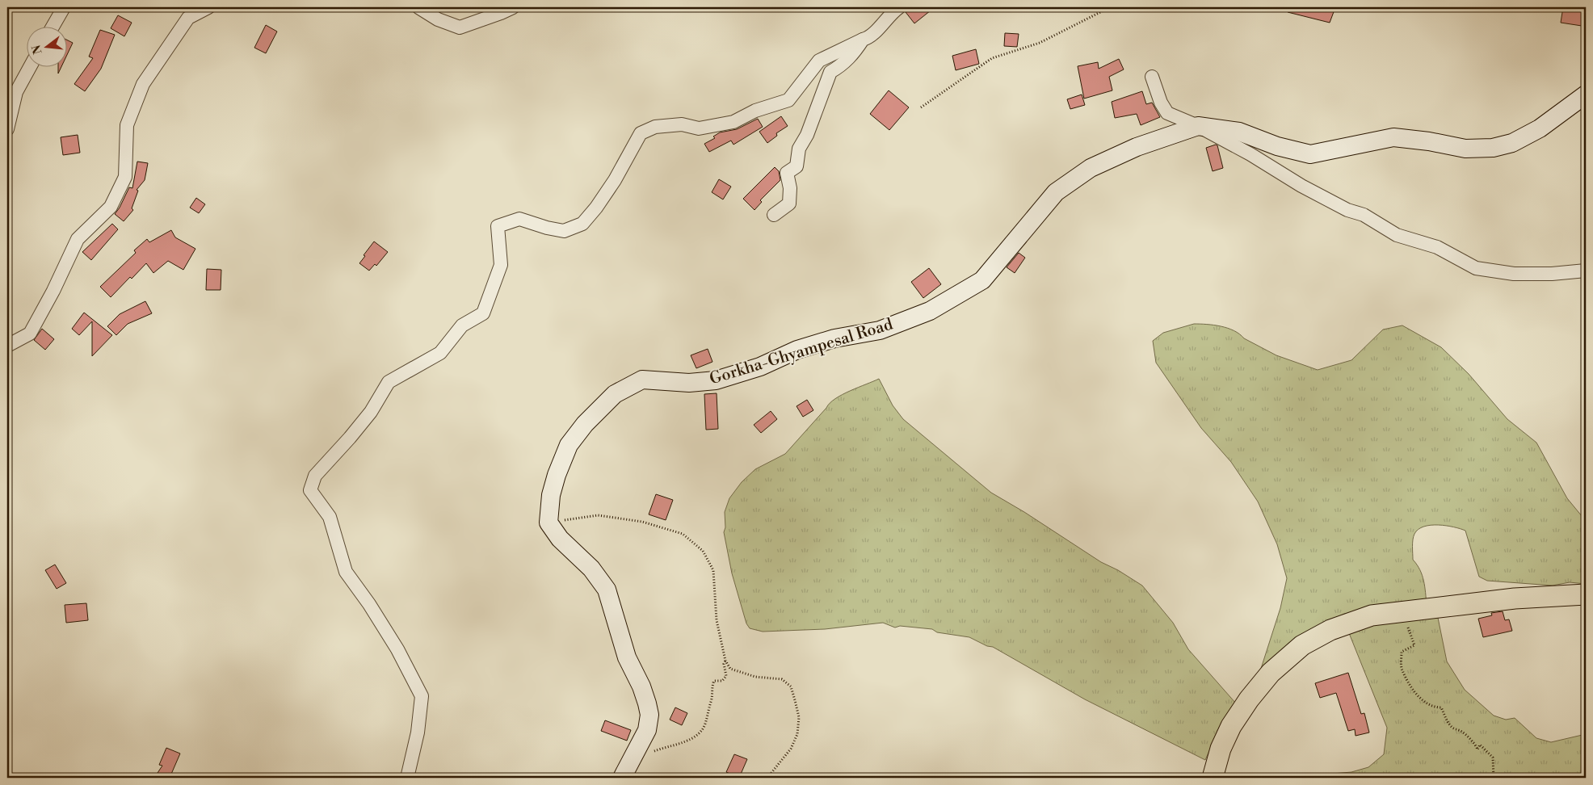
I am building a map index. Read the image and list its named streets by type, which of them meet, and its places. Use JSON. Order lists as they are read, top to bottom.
{
  "streets": {
    "main road": ["Gorkha-Ghyampesal Road"]
  },
  "north": "left"
}
